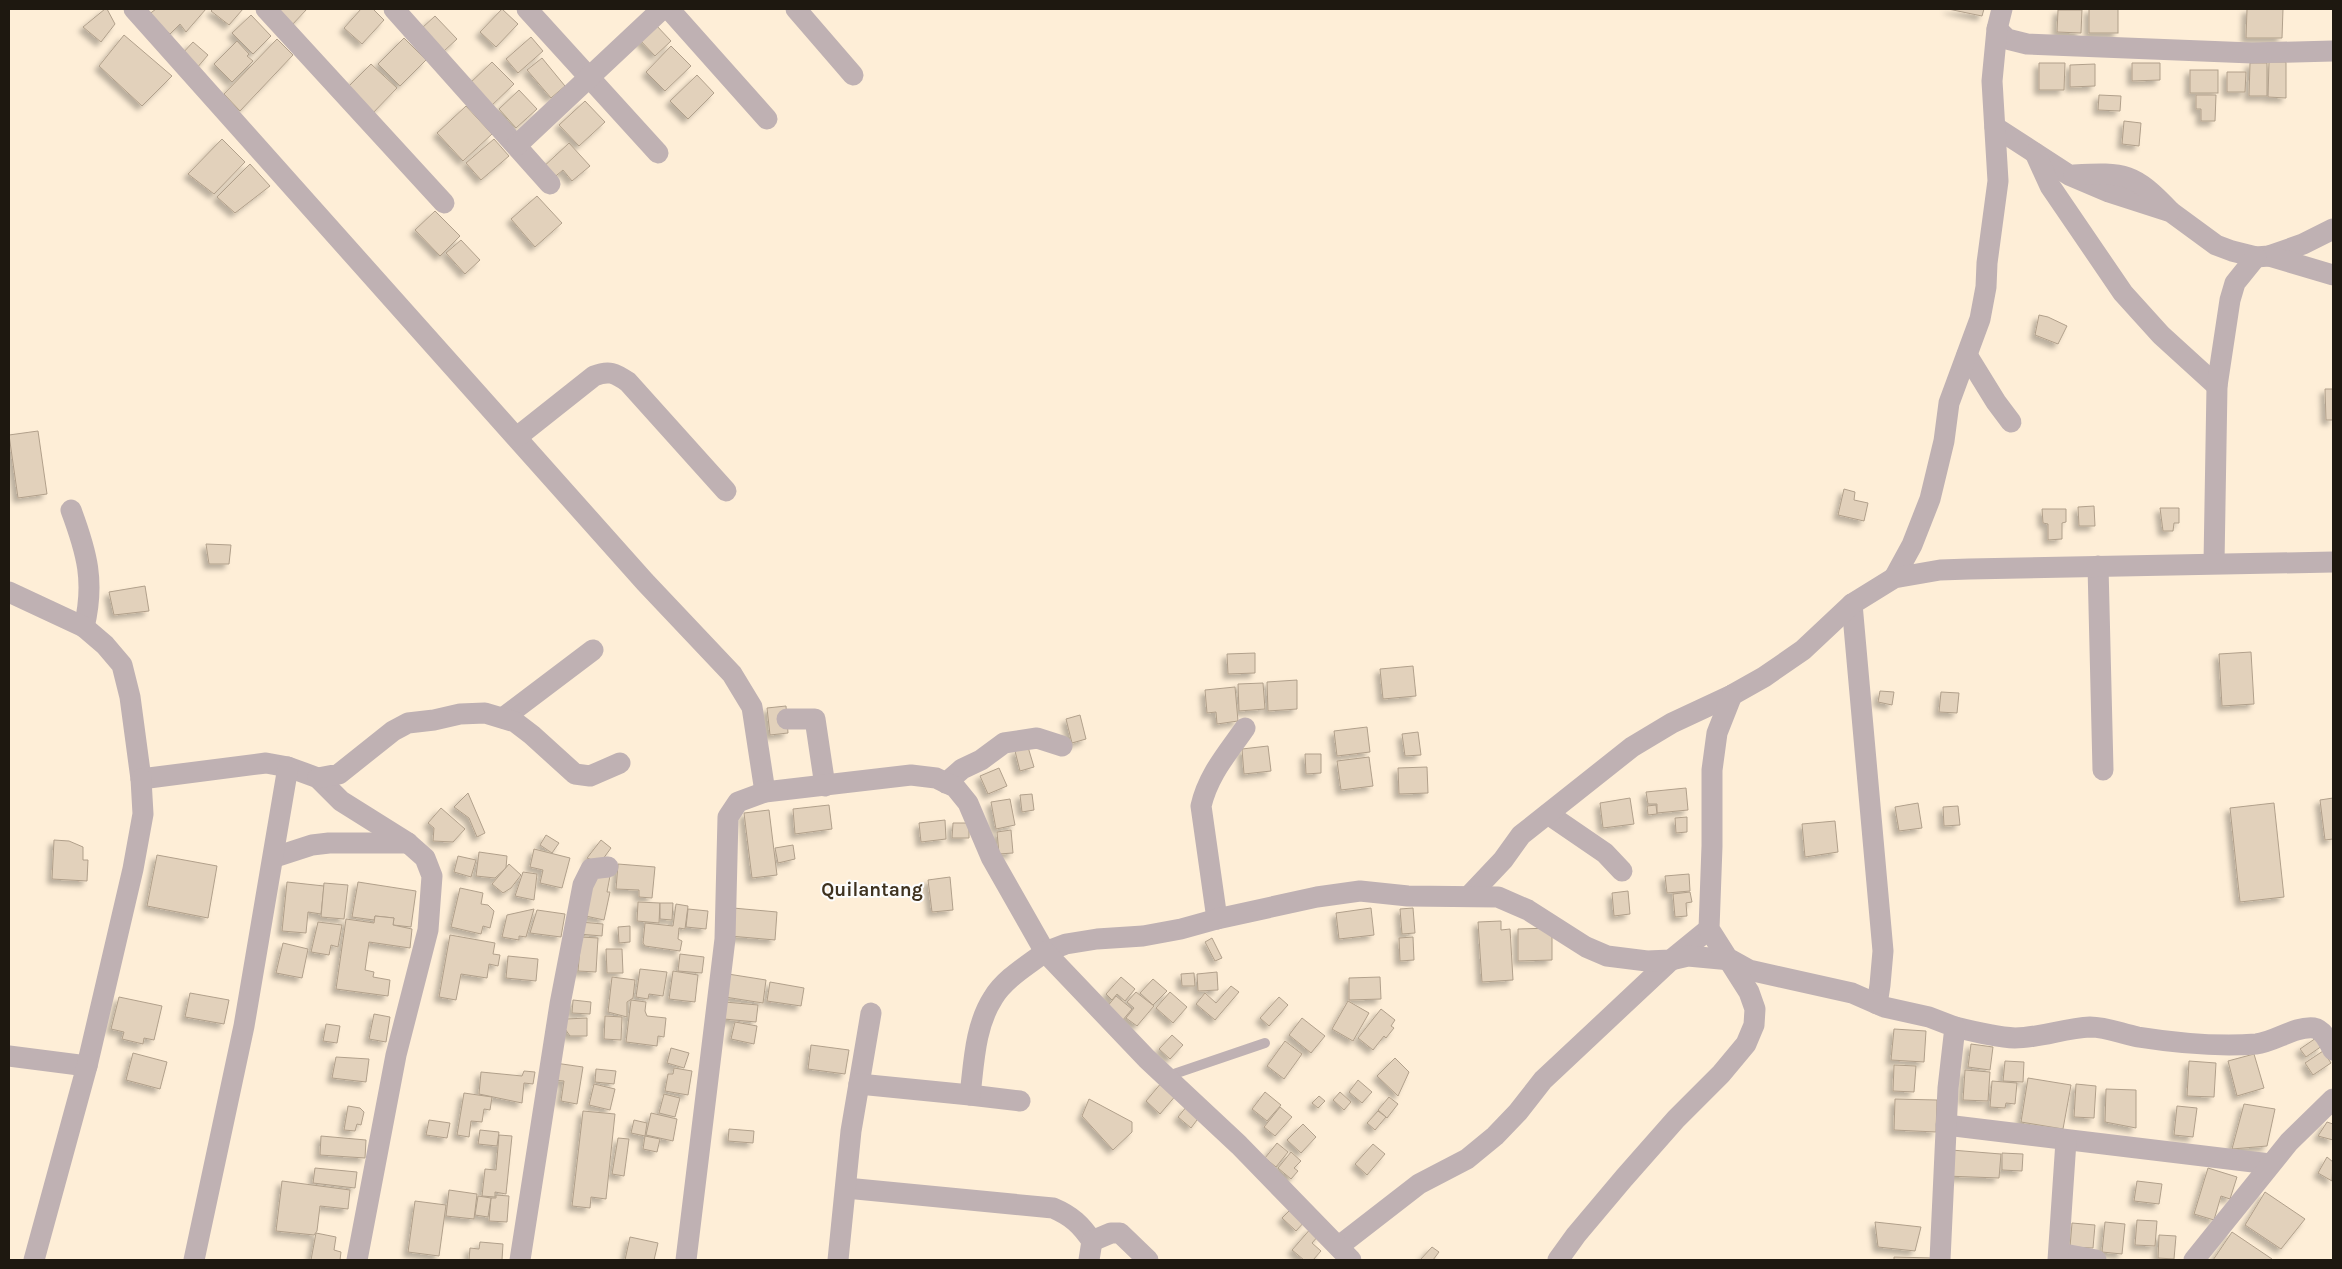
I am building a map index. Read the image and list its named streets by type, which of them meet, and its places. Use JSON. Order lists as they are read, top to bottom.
{
  "districts": ["Quilantang"]
}
